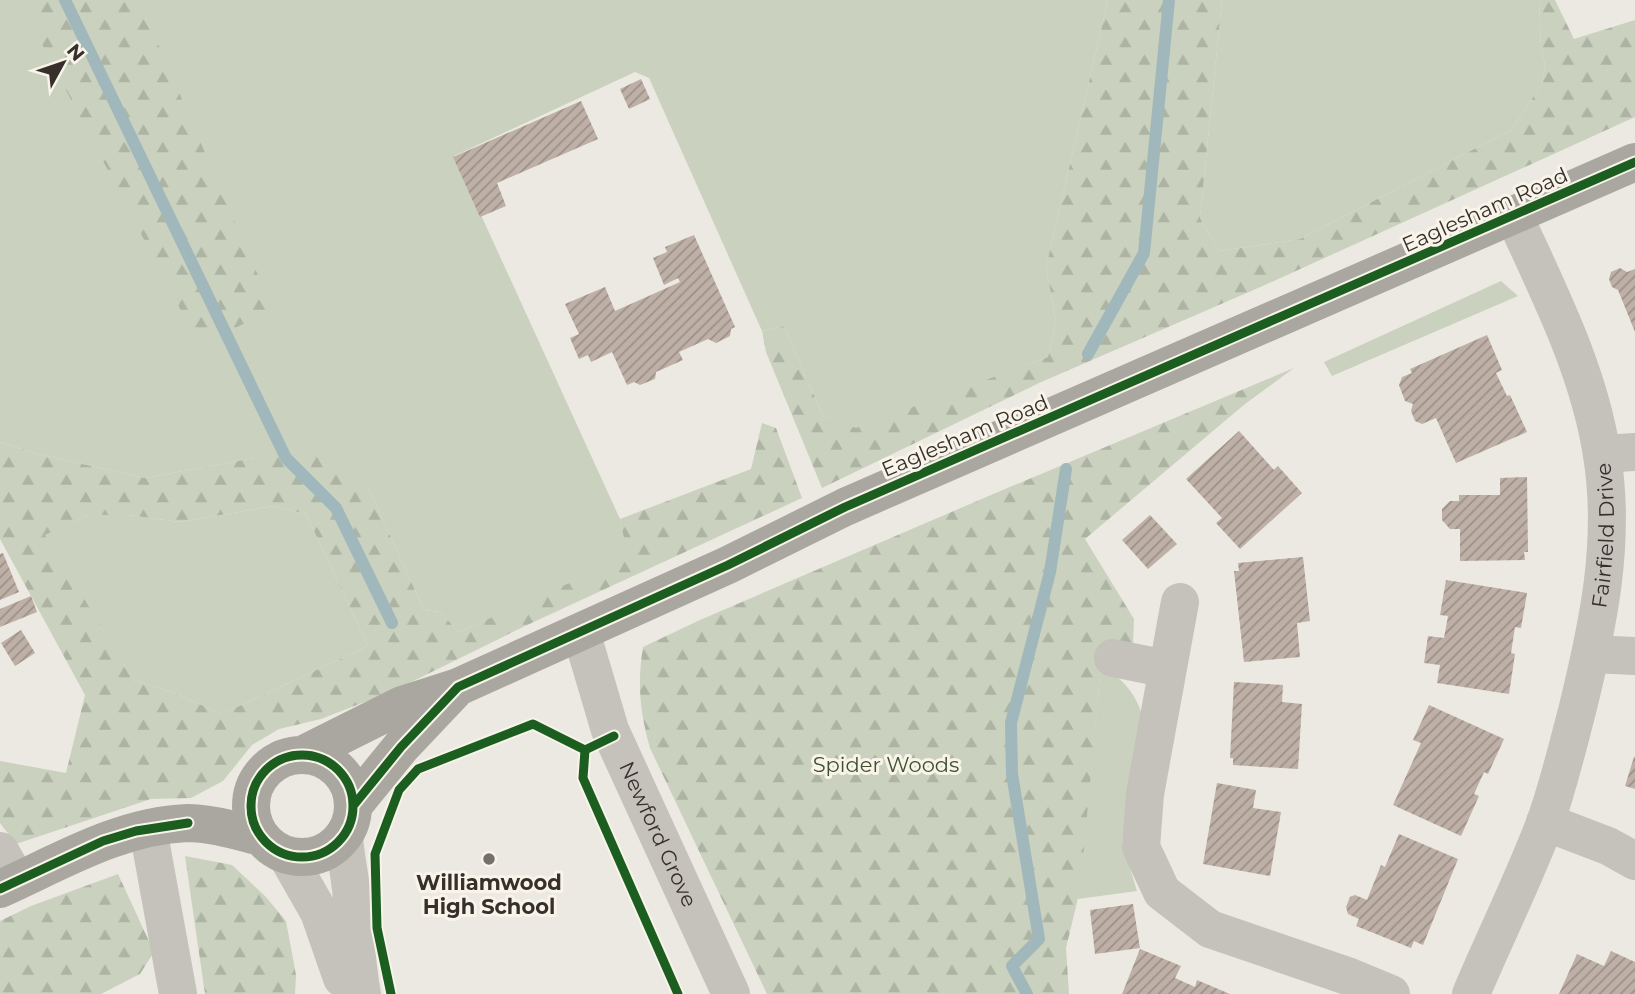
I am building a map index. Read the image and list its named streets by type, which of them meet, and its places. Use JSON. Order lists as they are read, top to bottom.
{
  "streets": {
    "main road": ["Eaglesham Road"],
    "street": ["Fairfield Drive", "Newford Grove"]
  },
  "crossings": [
    ["Eaglesham Road", "Fairfield Drive"],
    ["Eaglesham Road", "Newford Grove"]
  ],
  "parks": ["Spider Woods"],
  "places": ["Williamwood High School"],
  "north": "top right"
}
